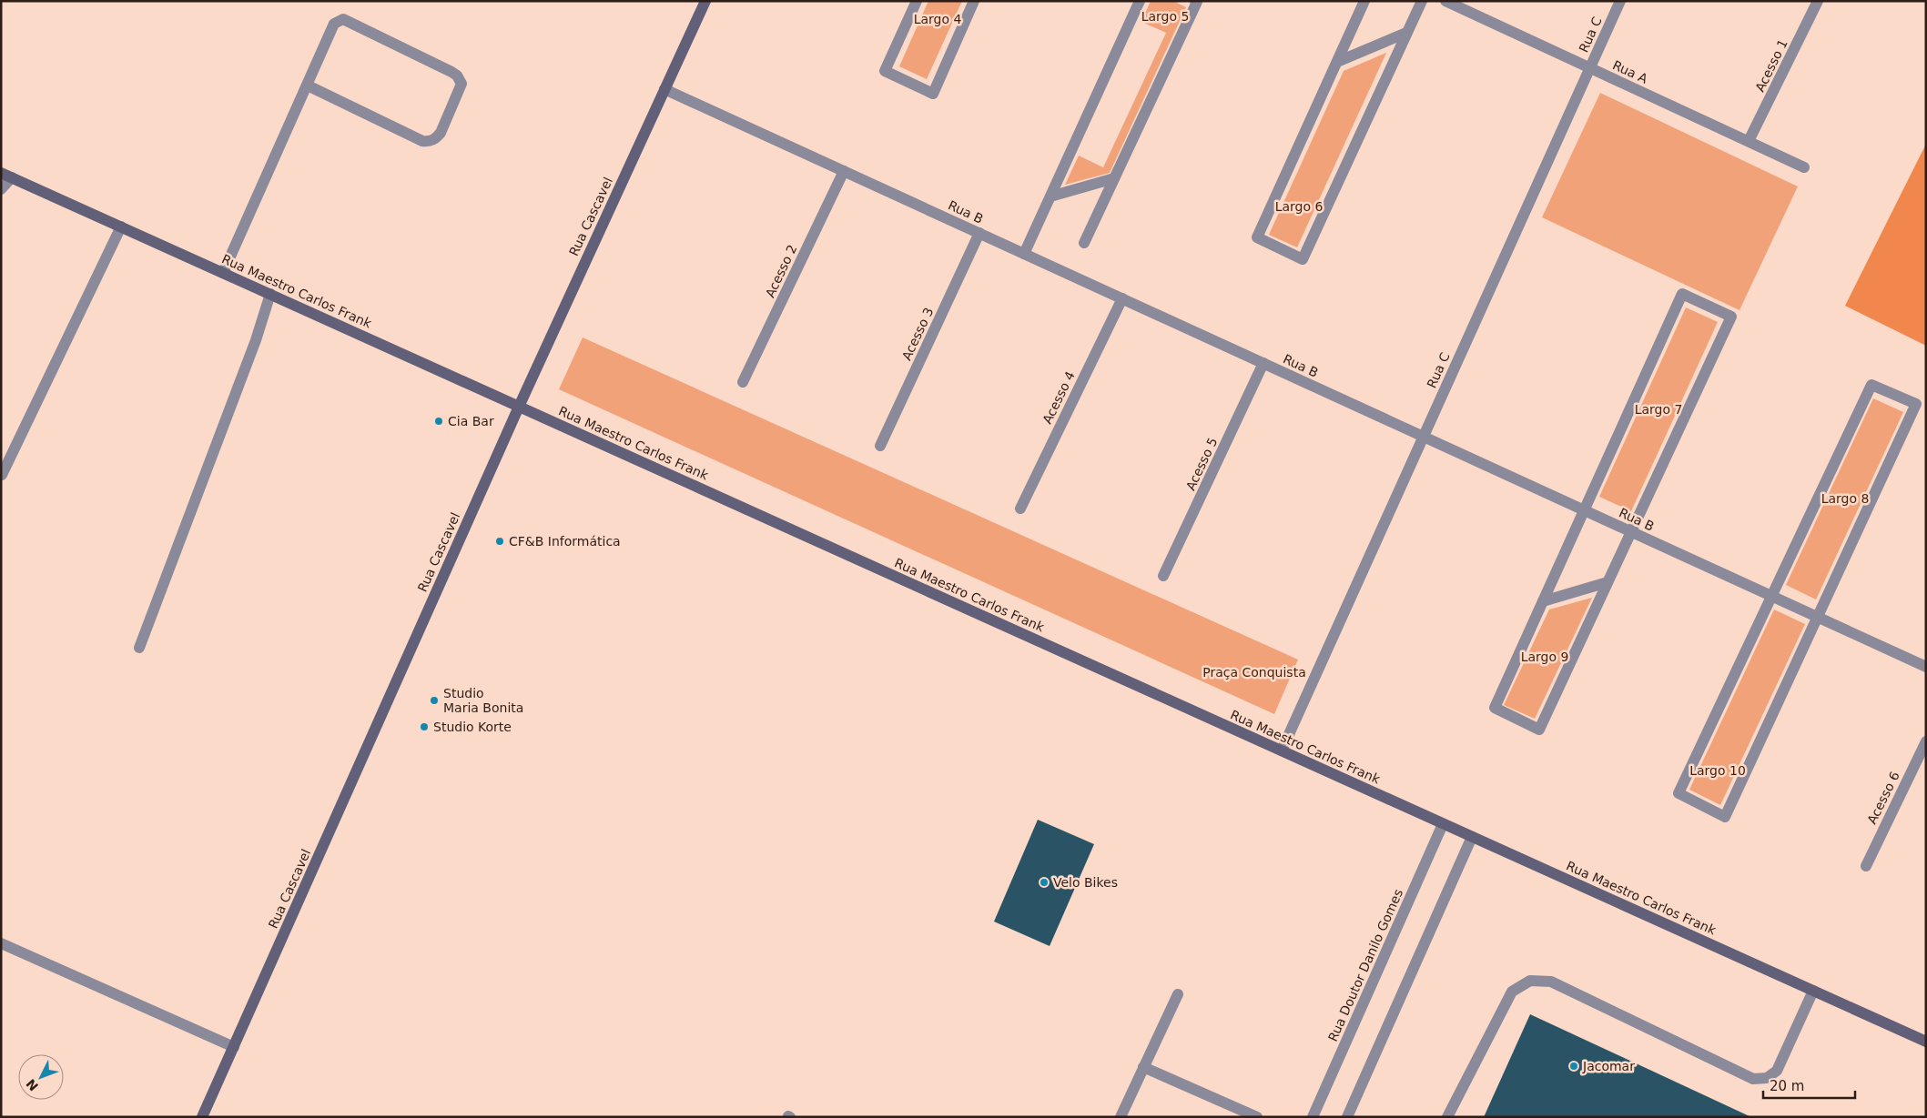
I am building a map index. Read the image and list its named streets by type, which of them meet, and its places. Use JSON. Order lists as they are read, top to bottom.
{
  "streets": {
    "main road": ["Rua Cascavel", "Rua Maestro Carlos Frank"],
    "street": [
      "Rua C",
      "Acesso 1",
      "Rua A",
      "Rua B",
      "Acesso 2",
      "Acesso 3",
      "Acesso 4",
      "Acesso 5",
      "Acesso 6",
      "Rua Doutor Danilo Gomes"
    ]
  },
  "crossings": [
    ["Rua C", "Rua A"],
    ["Rua C", "Rua B"],
    ["Rua C", "Rua Maestro Carlos Frank"],
    ["Acesso 1", "Rua A"],
    ["Rua B", "Rua Cascavel"],
    ["Rua B", "Acesso 2"],
    ["Rua B", "Acesso 3"],
    ["Rua B", "Acesso 4"],
    ["Rua B", "Acesso 5"],
    ["Rua Cascavel", "Rua Maestro Carlos Frank"],
    ["Rua Maestro Carlos Frank", "Rua Doutor Danilo Gomes"]
  ],
  "parks": [
    "Largo 5",
    "Largo 4",
    "Largo 6",
    "Largo 7",
    "Largo 8",
    "Largo 9",
    "Praça Conquista",
    "Largo 10"
  ],
  "places": [
    "Cia Bar",
    "CF&B Informática",
    "Studio Maria Bonita",
    "Studio Korte",
    "Velo Bikes",
    "Jacomar"
  ],
  "scale_bar": "20 m",
  "north": "bottom left"
}
